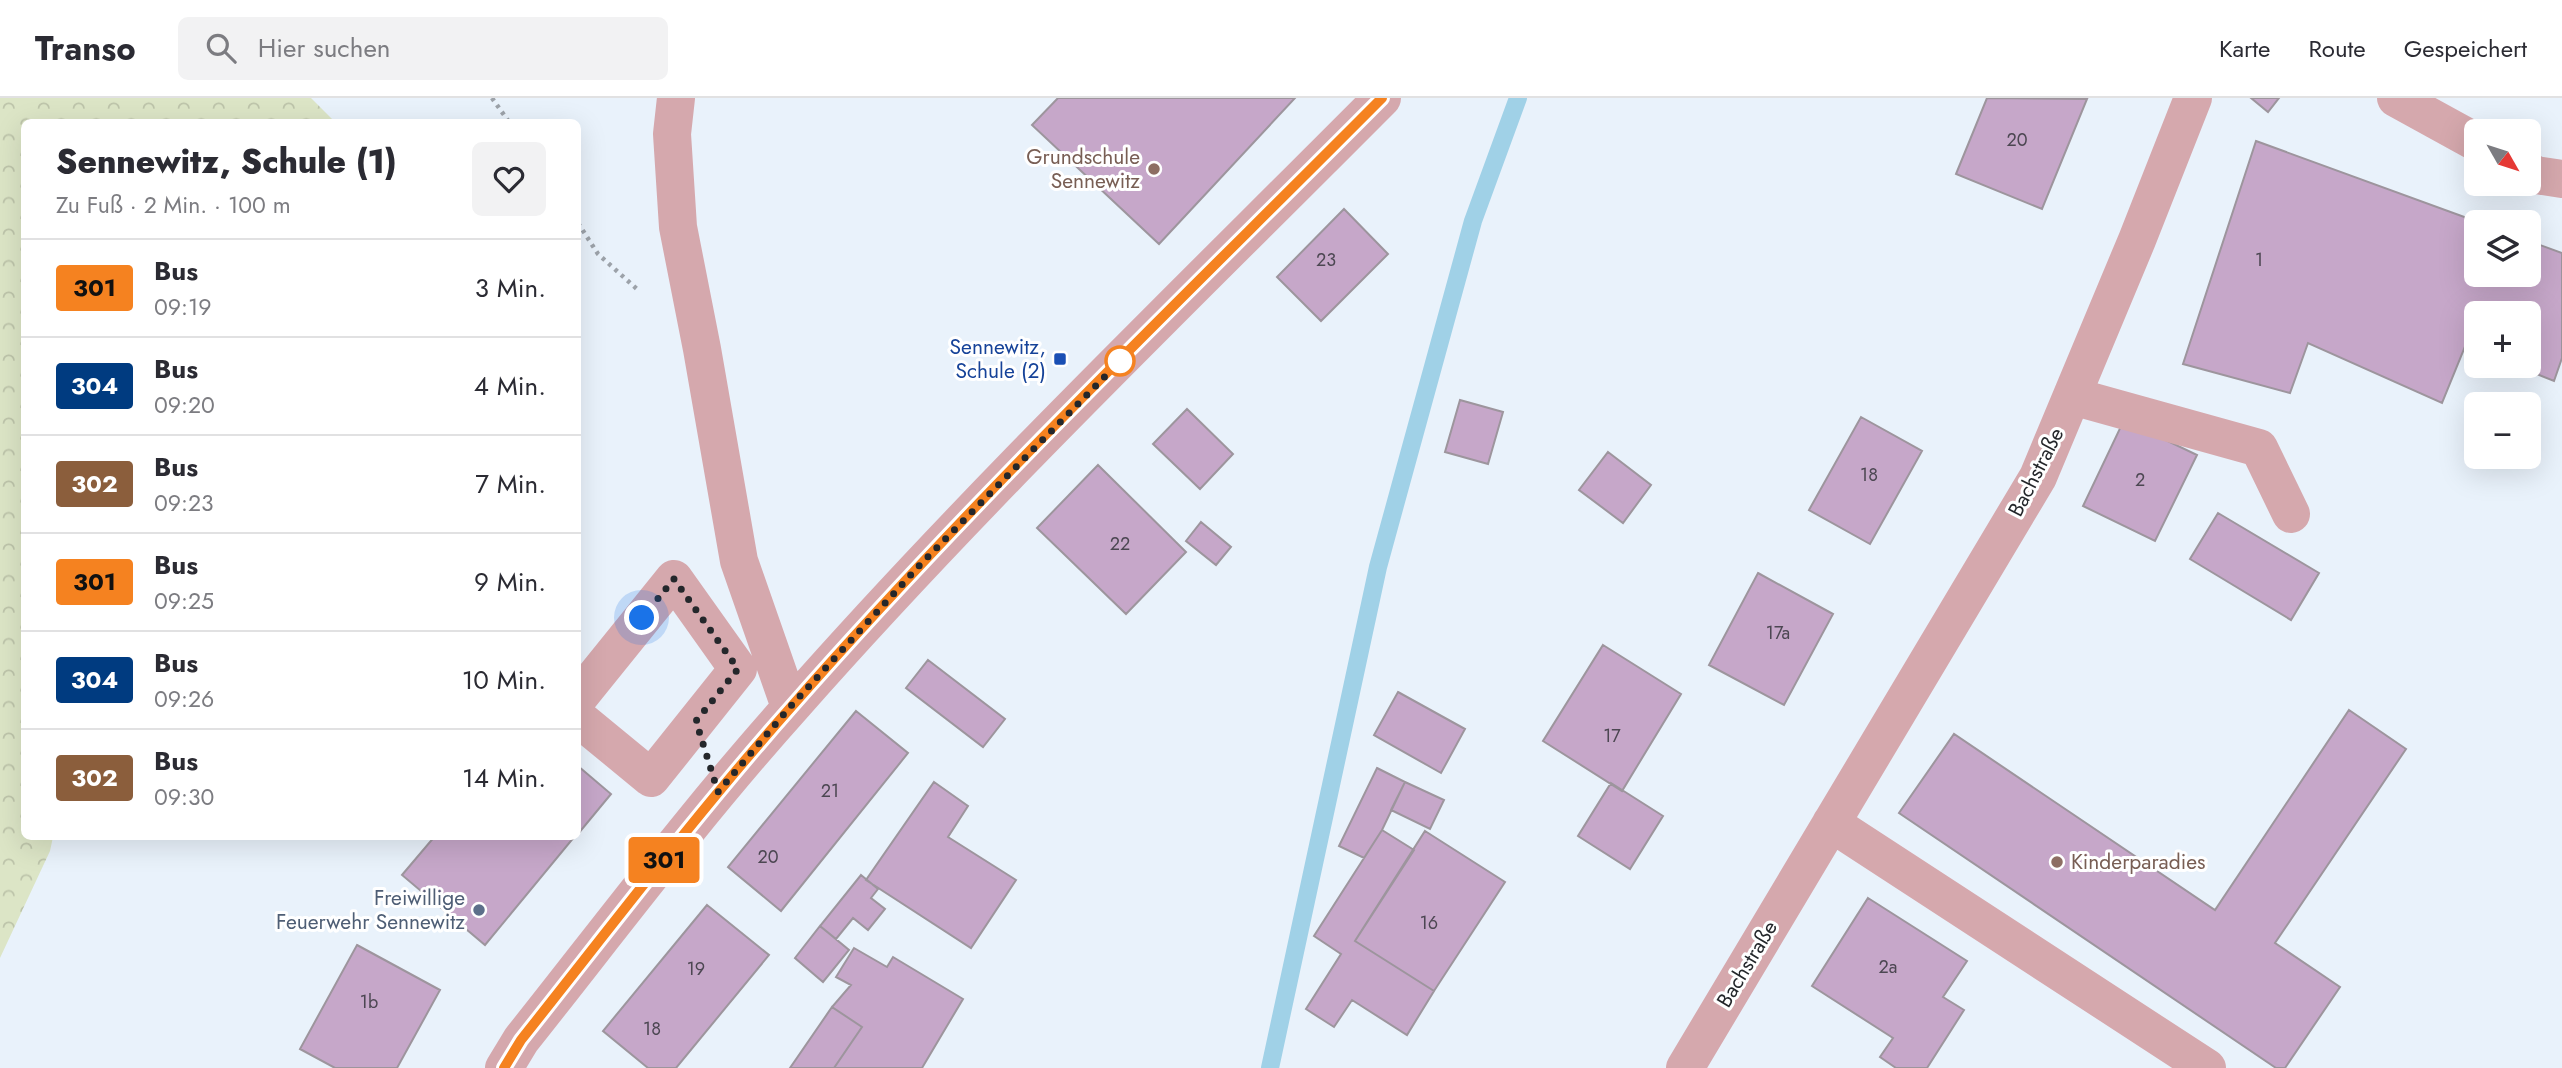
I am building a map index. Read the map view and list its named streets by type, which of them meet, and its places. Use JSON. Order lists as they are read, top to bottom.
{
  "streets": {
    "street": ["Bachstraße"]
  },
  "places": {
    "other": ["Grundschule Sennewitz", "Kinderparadies", "Freiwillige Feuerwehr Sennewitz"],
    "transit": ["Sennewitz, Schule (2)"]
  },
  "lines": ["bus line 301"],
  "house_numbers": [
    "20",
    "23",
    "1",
    "18",
    "2",
    "22",
    "17a",
    "17",
    "21",
    "20",
    "16",
    "2a",
    "19",
    "1b",
    "18"
  ],
  "north": "bottom right",
  "page": {
    "header": "Transo",
    "search": "Hier suchen",
    "nav": ["Karte", "Route", "Gespeichert"],
    "on_map": "301",
    "map_buttons": ["+", "−"],
    "heading": ["Sennewitz, Schule (1)", "Zu Fuß · 2 Min. · 100 m"],
    "list": [
      {
        "mark": "301",
        "name": "Bus",
        "note": "09:19",
        "value": "3 Min."
      },
      {
        "mark": "304",
        "name": "Bus",
        "note": "09:20",
        "value": "4 Min."
      },
      {
        "mark": "302",
        "name": "Bus",
        "note": "09:23",
        "value": "7 Min."
      },
      {
        "mark": "301",
        "name": "Bus",
        "note": "09:25",
        "value": "9 Min."
      },
      {
        "mark": "304",
        "name": "Bus",
        "note": "09:26",
        "value": "10 Min."
      },
      {
        "mark": "302",
        "name": "Bus",
        "note": "09:30",
        "value": "14 Min."
      }
    ]
  }
}
